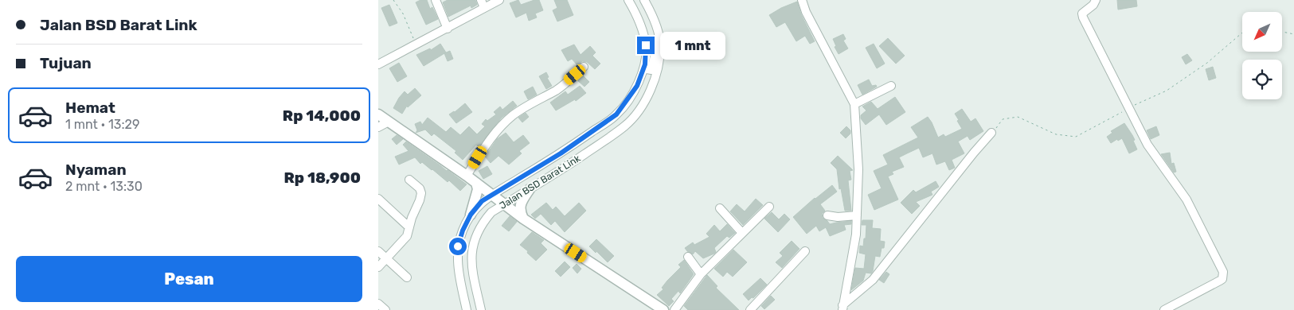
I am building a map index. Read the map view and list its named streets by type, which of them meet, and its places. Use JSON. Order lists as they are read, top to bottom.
{
  "streets": {
    "street": ["Jalan BSD Barat Link"]
  },
  "north": "bottom left",
  "page": {
    "banner": ["Jalan BSD Barat Link", "Tujuan"],
    "bubble": "1 mnt",
    "list": [
      {
        "name": "Hemat",
        "note": "1 mnt · 13:29",
        "value": "Rp 14,000"
      },
      {
        "name": "Nyaman",
        "note": "2 mnt · 13:30",
        "value": "Rp 18,900"
      }
    ],
    "buttons": "Pesan"
  }
}
